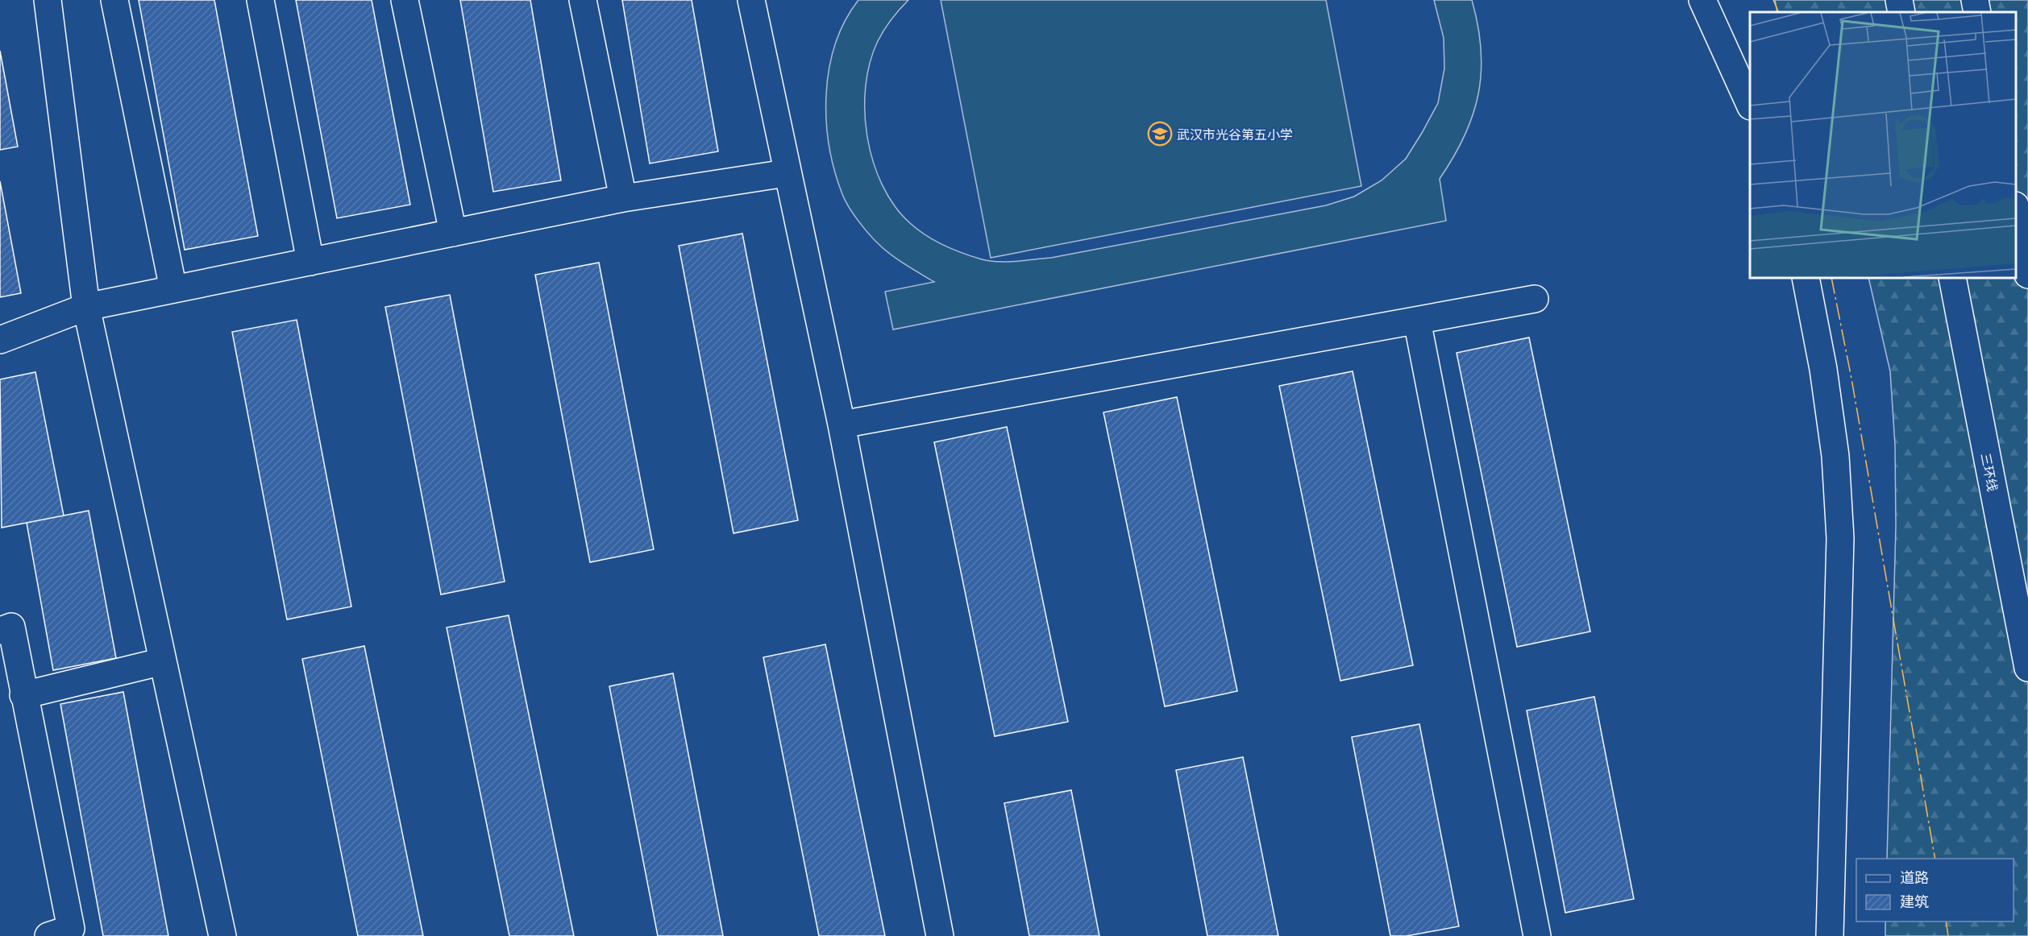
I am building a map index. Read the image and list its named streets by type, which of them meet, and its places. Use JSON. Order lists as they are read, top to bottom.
{
  "streets": {
    "main road": ["三环线"]
  },
  "places": {
    "school or university": ["武汉市光谷第五小学"]
  },
  "legend": ["道路", "建筑"]
}
